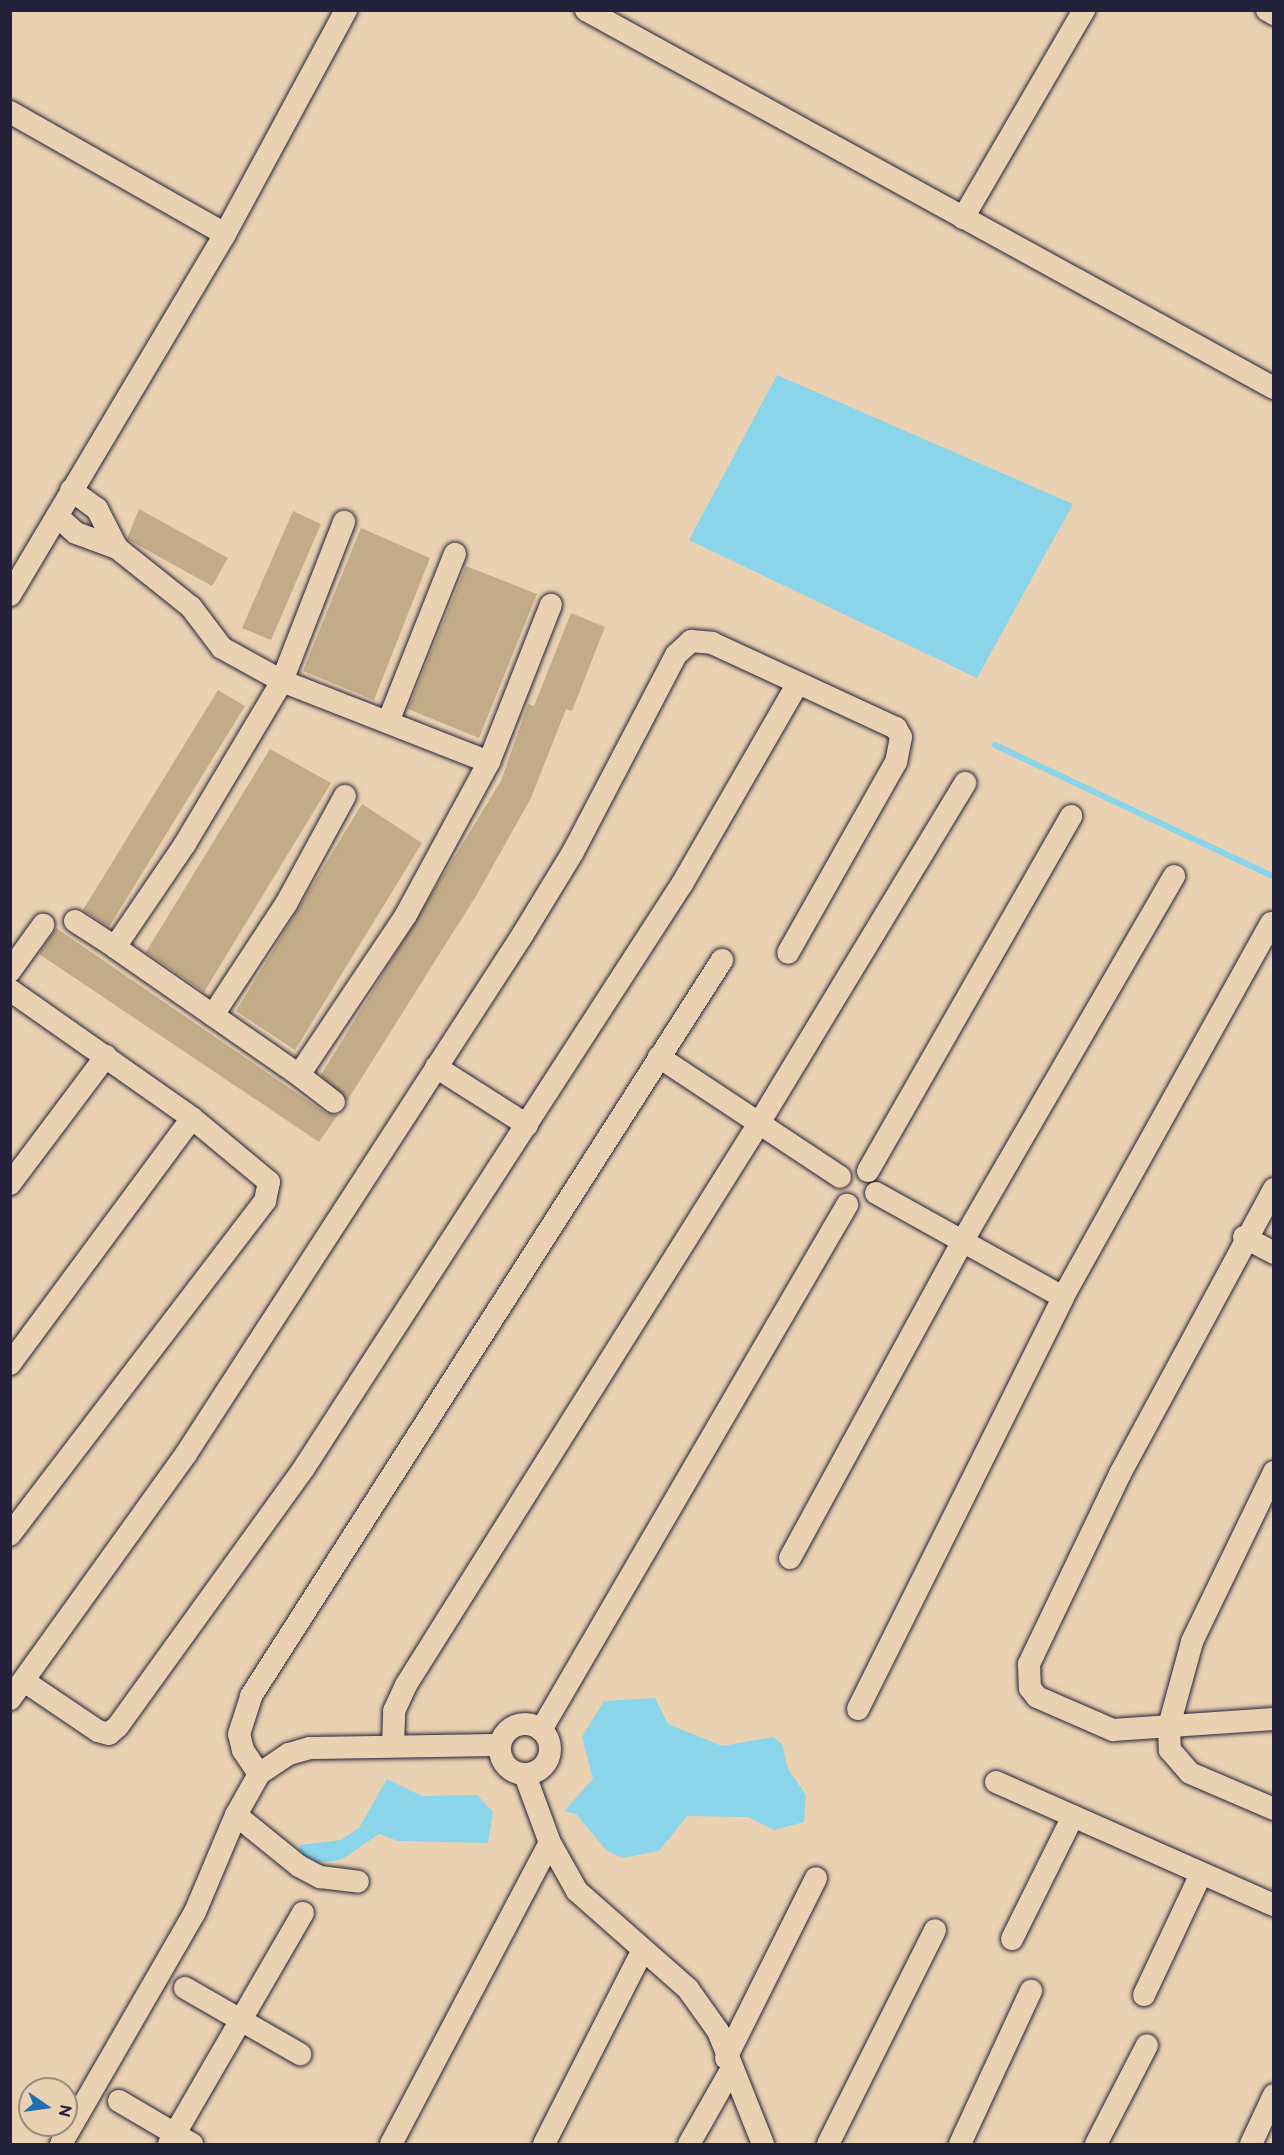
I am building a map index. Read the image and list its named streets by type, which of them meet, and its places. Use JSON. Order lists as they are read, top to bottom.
{
  "north": "right"
}
